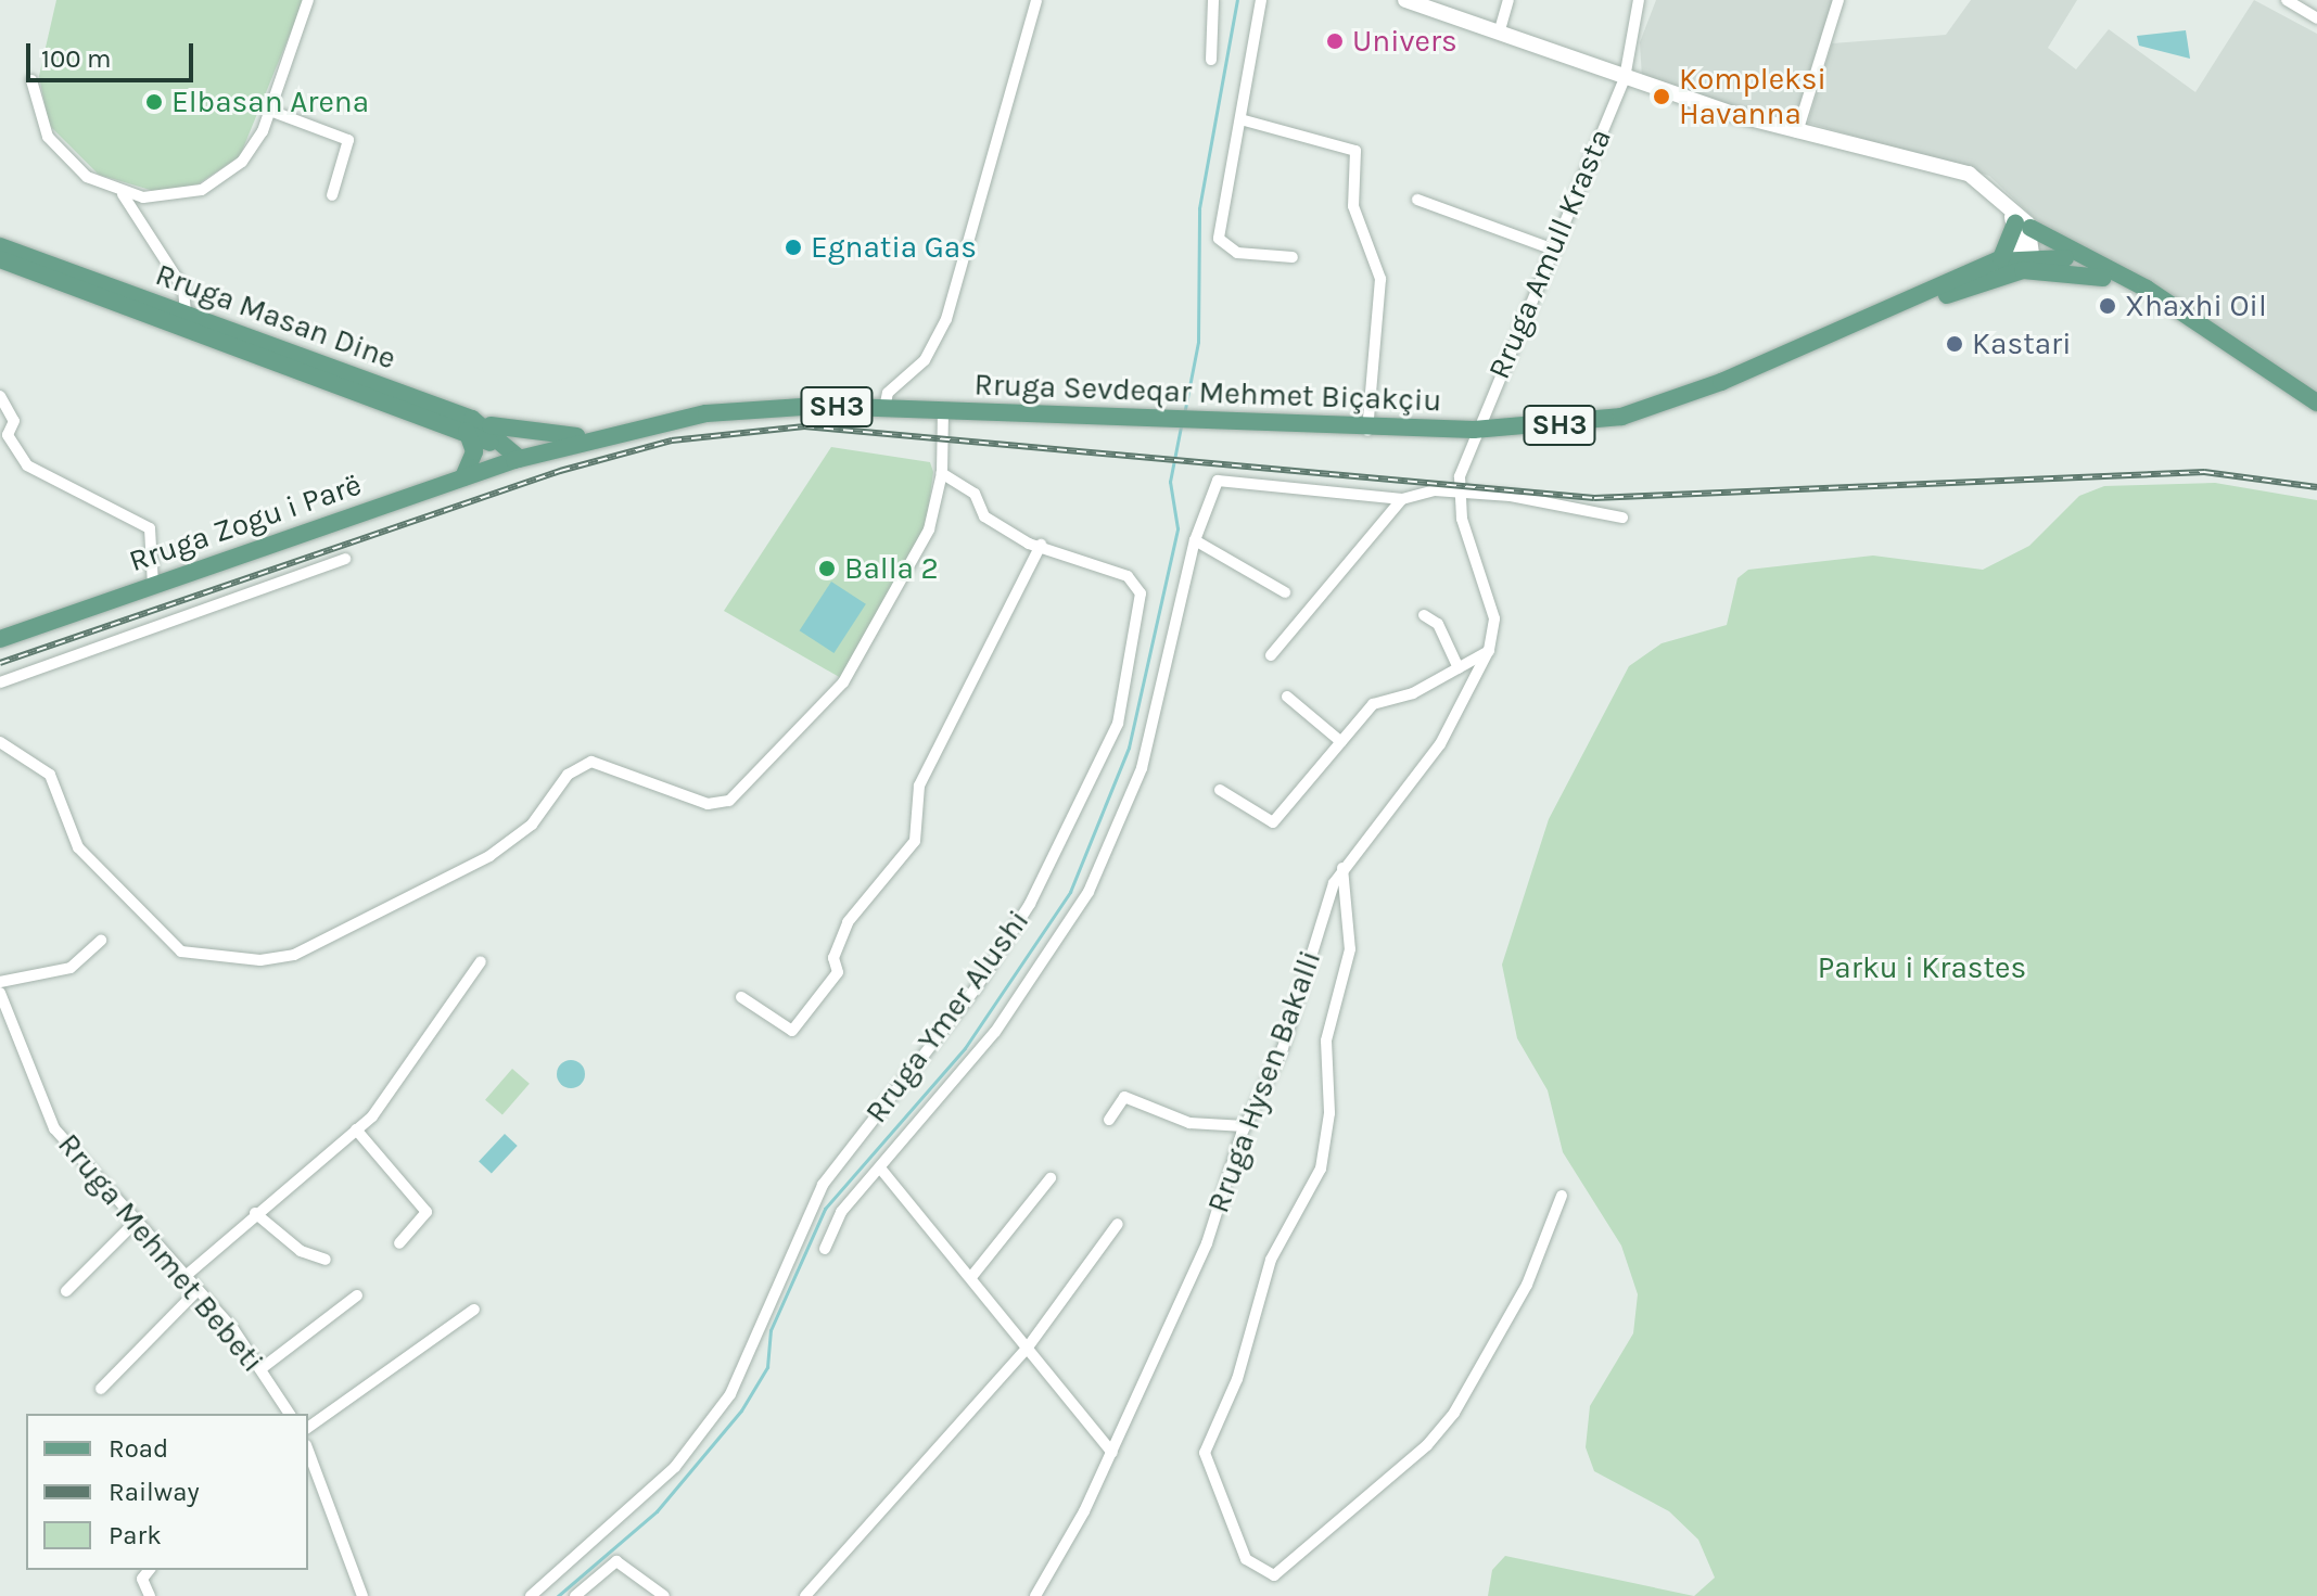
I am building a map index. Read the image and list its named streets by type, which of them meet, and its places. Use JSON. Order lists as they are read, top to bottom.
{
  "streets": {
    "main road": [
      "Rruga Masan Dine",
      "Rruga Sevdeqar Mehmet Biçakçiu",
      "SH3",
      "Rruga Zogu i Parë"
    ],
    "street": [
      "Rruga Amull Krasta",
      "Rruga Ymer Alushi",
      "Rruga Hysen Bakalli",
      "Rruga Mehmet Bebeti"
    ]
  },
  "crossings": [
    ["Rruga Amull Krasta", "Rruga Sevdeqar Mehmet Biçakçiu"],
    ["Rruga Amull Krasta", "Rruga Hysen Bakalli"],
    ["Rruga Masan Dine", "Rruga Sevdeqar Mehmet Biçakçiu"],
    ["Rruga Masan Dine", "Rruga Zogu i Parë"],
    ["Rruga Sevdeqar Mehmet Biçakçiu", "SH3"],
    ["Rruga Sevdeqar Mehmet Biçakçiu", "Rruga Zogu i Parë"],
    ["Rruga Sevdeqar Mehmet Biçakçiu", "Rruga Hysen Bakalli"]
  ],
  "parks": ["Parku i Krastes"],
  "places": [
    "Univers",
    "Kompleksi Havanna",
    "Elbasan Arena",
    "Egnatia Gas",
    "Xhaxhi Oil",
    "Kastari",
    "Balla 2"
  ],
  "legend": ["Road", "Railway", "Park"],
  "scale_bar": "100 m"
}
